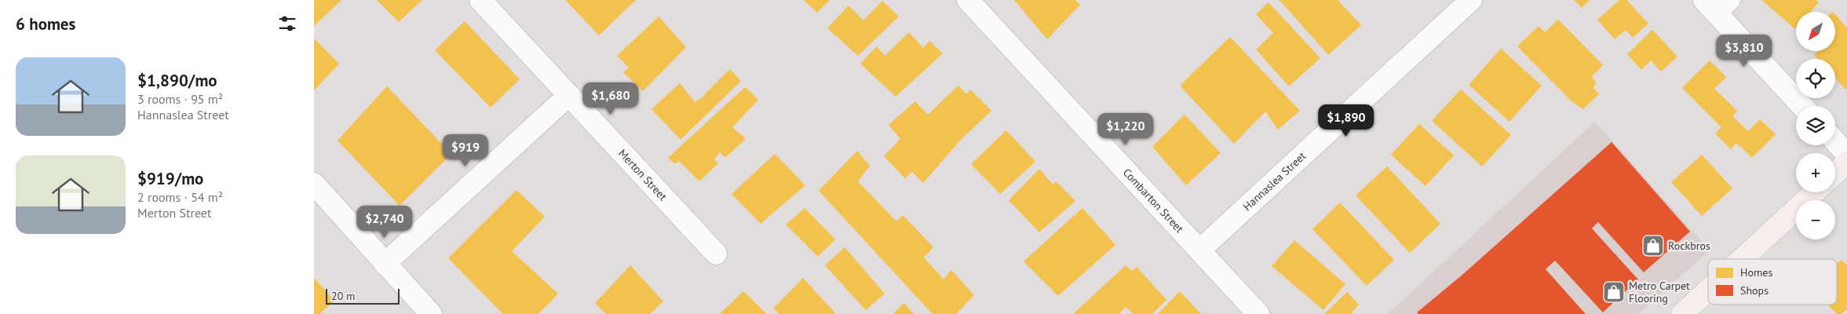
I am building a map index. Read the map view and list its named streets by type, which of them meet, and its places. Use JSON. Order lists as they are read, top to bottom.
{
  "streets": {
    "street": ["Merton Street", "Hannaslea Street", "Combarton Street"]
  },
  "crossings": [
    ["Hannaslea Street", "Combarton Street"]
  ],
  "places": {
    "shop": ["Rockbros", "Metro Carpet Flooring"]
  },
  "legend": ["Homes", "Shops"],
  "scale_bar": "20 m",
  "north": "bottom left",
  "page": {
    "heading": "6 homes",
    "map_buttons": ["+", "−"],
    "price": [
      "$3,810",
      "$1,680",
      "$1,890",
      "$1,220",
      "$919",
      "$2,740"
    ],
    "list": [
      {
        "name": "$1,890/mo",
        "note": "3 rooms · 95 m² · Hannaslea Street"
      },
      {
        "name": "$919/mo",
        "note": "2 rooms · 54 m² · Merton Street"
      }
    ],
    "scale": "20 m"
  }
}
